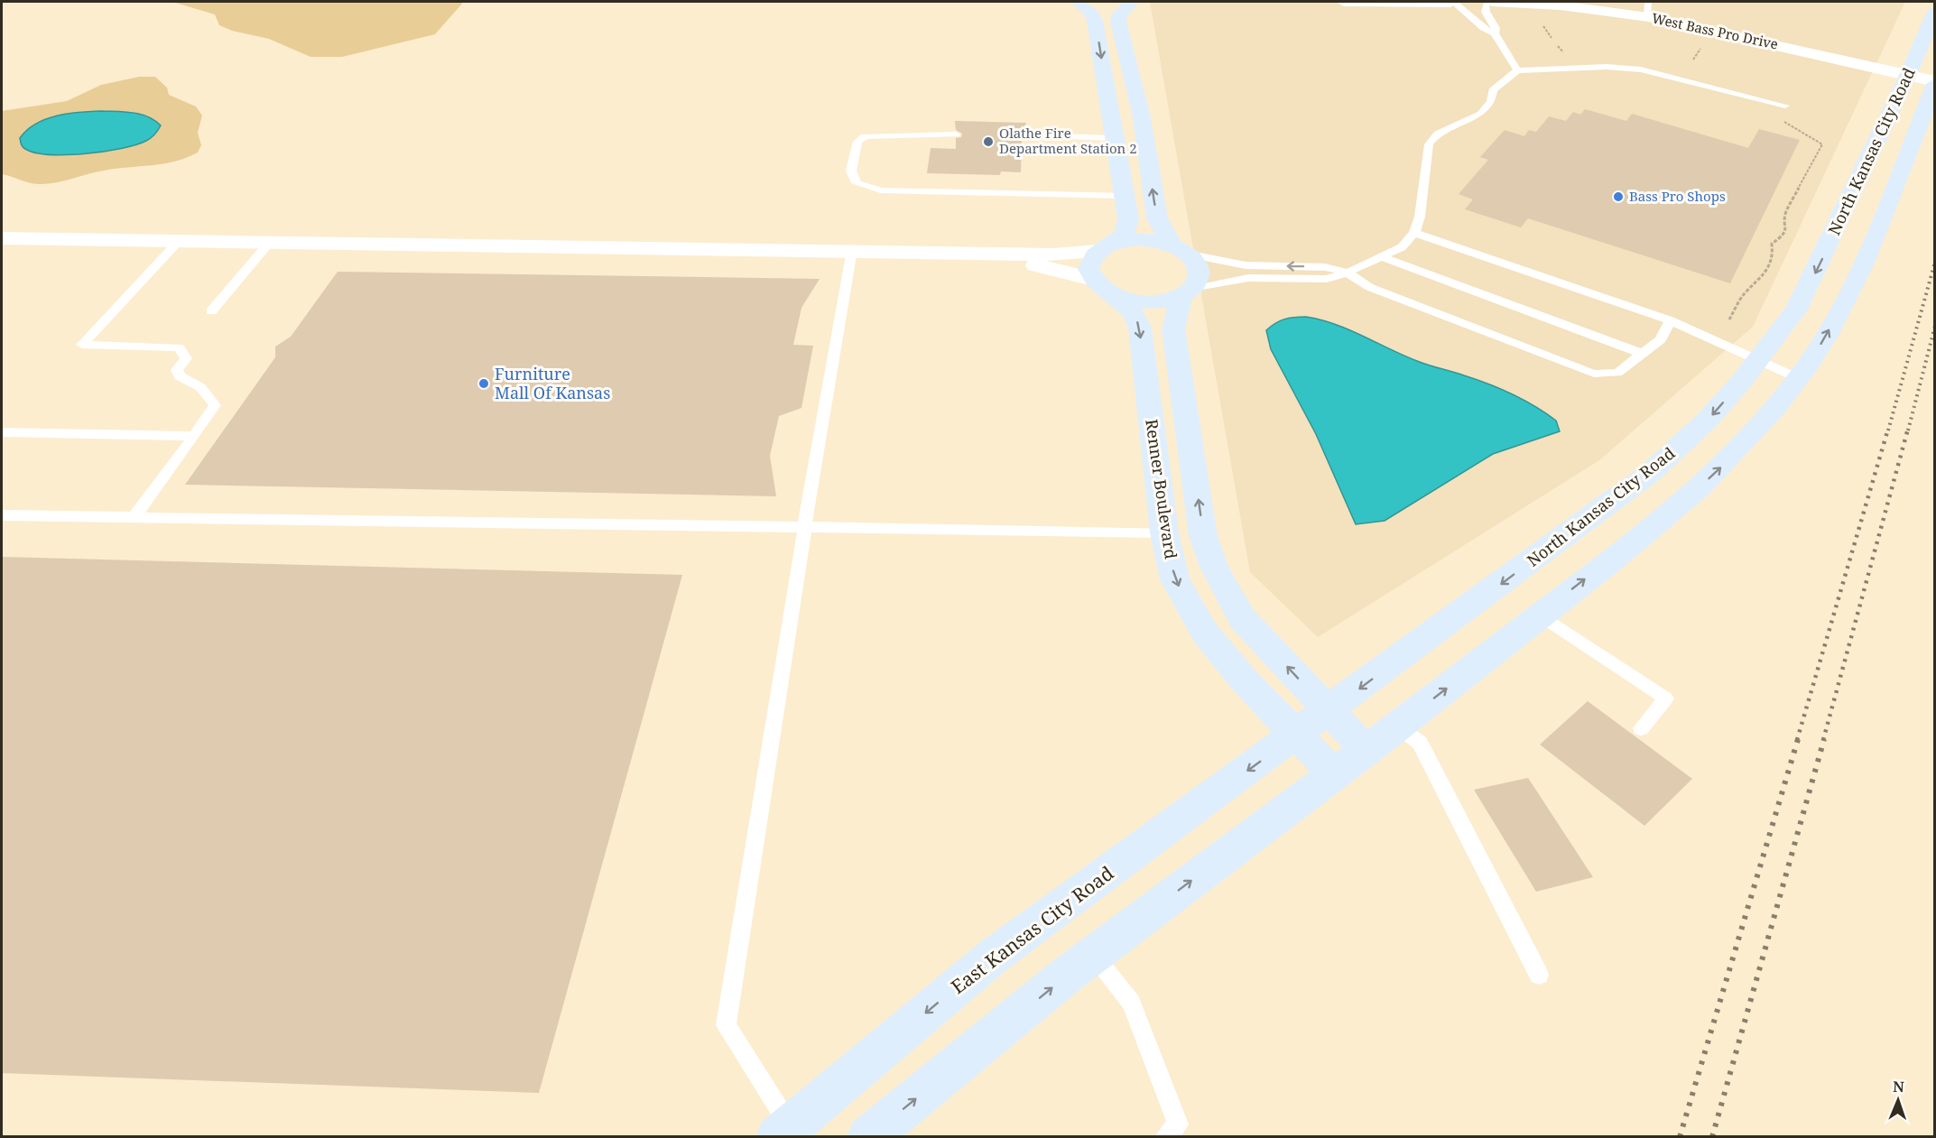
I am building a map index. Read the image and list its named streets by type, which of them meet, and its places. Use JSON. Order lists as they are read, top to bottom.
{
  "streets": {
    "main road": ["North Kansas City Road", "Renner Boulevard", "East Kansas City Road"],
    "street": ["West Bass Pro Drive"]
  },
  "crossings": [
    ["West Bass Pro Drive", "North Kansas City Road"],
    ["North Kansas City Road", "Renner Boulevard"],
    ["North Kansas City Road", "East Kansas City Road"],
    ["Renner Boulevard", "East Kansas City Road"]
  ],
  "places": ["Olathe Fire Department Station 2", "Bass Pro Shops", "Furniture Mall Of Kansas"],
  "north": "top"
}
